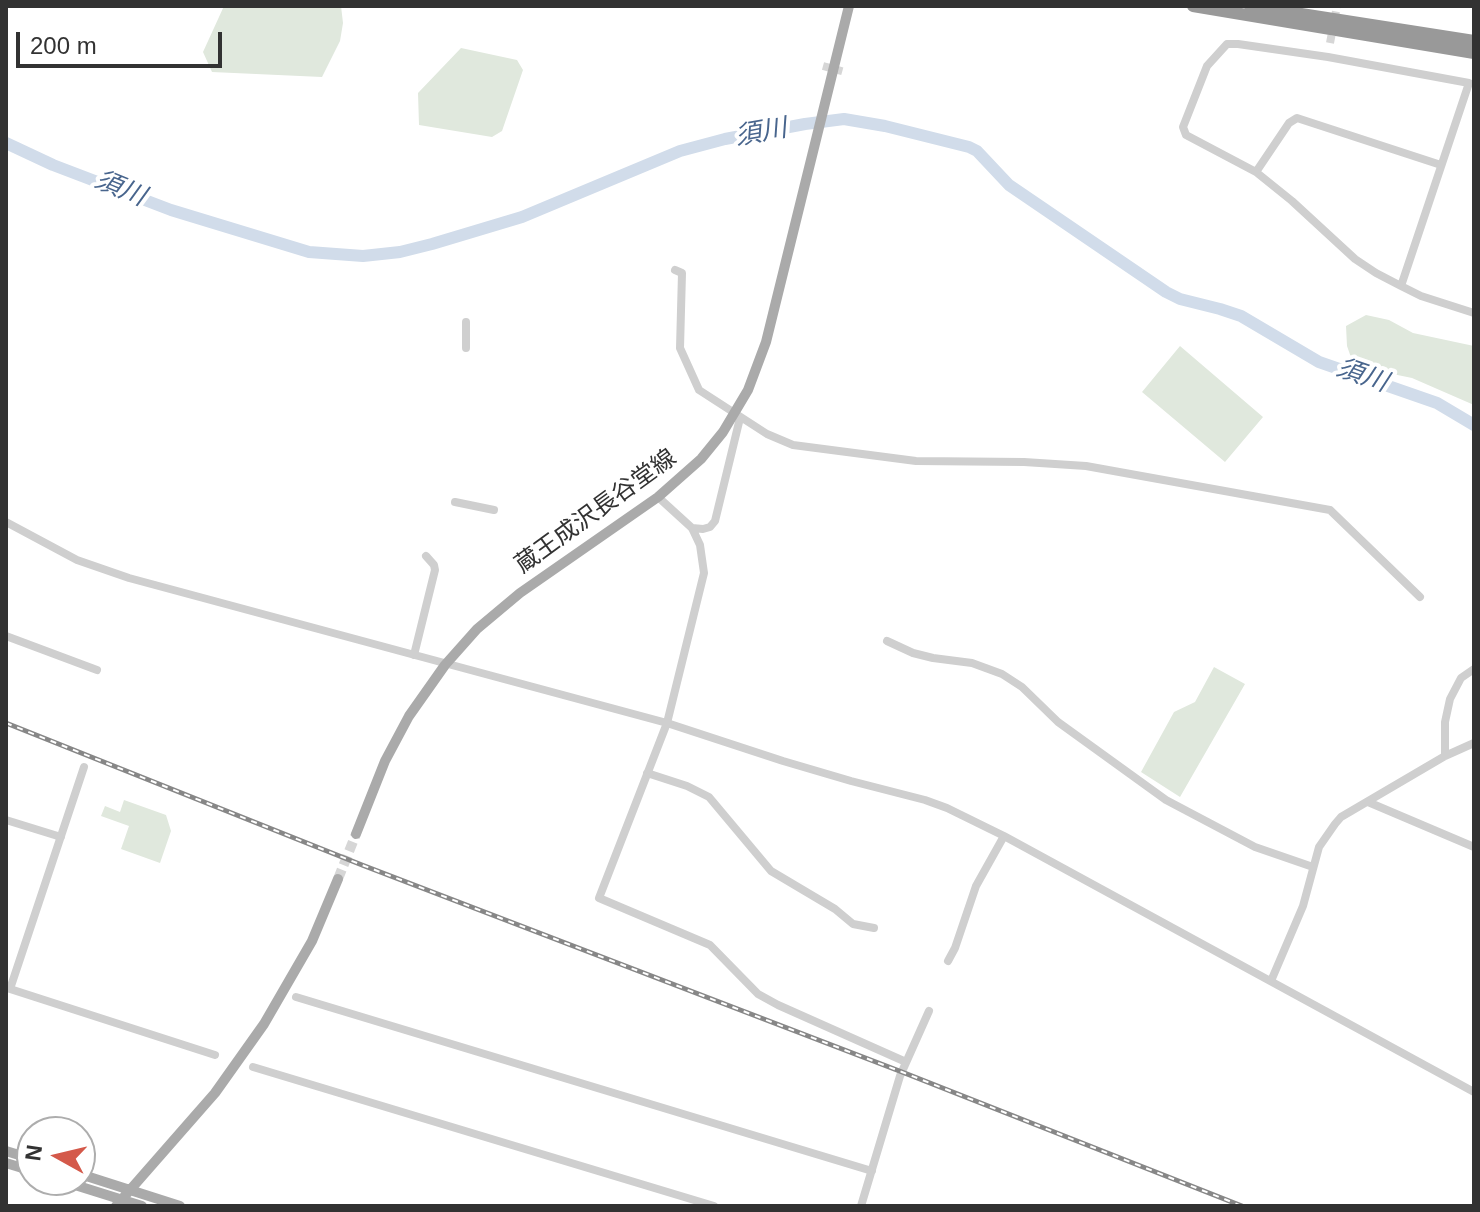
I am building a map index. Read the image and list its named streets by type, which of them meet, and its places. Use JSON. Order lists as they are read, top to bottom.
{
  "streets": {
    "main road": ["蔵王成沢長谷堂線"]
  },
  "water": ["須川"],
  "scale_bar": "200 m",
  "north": "left"
}
